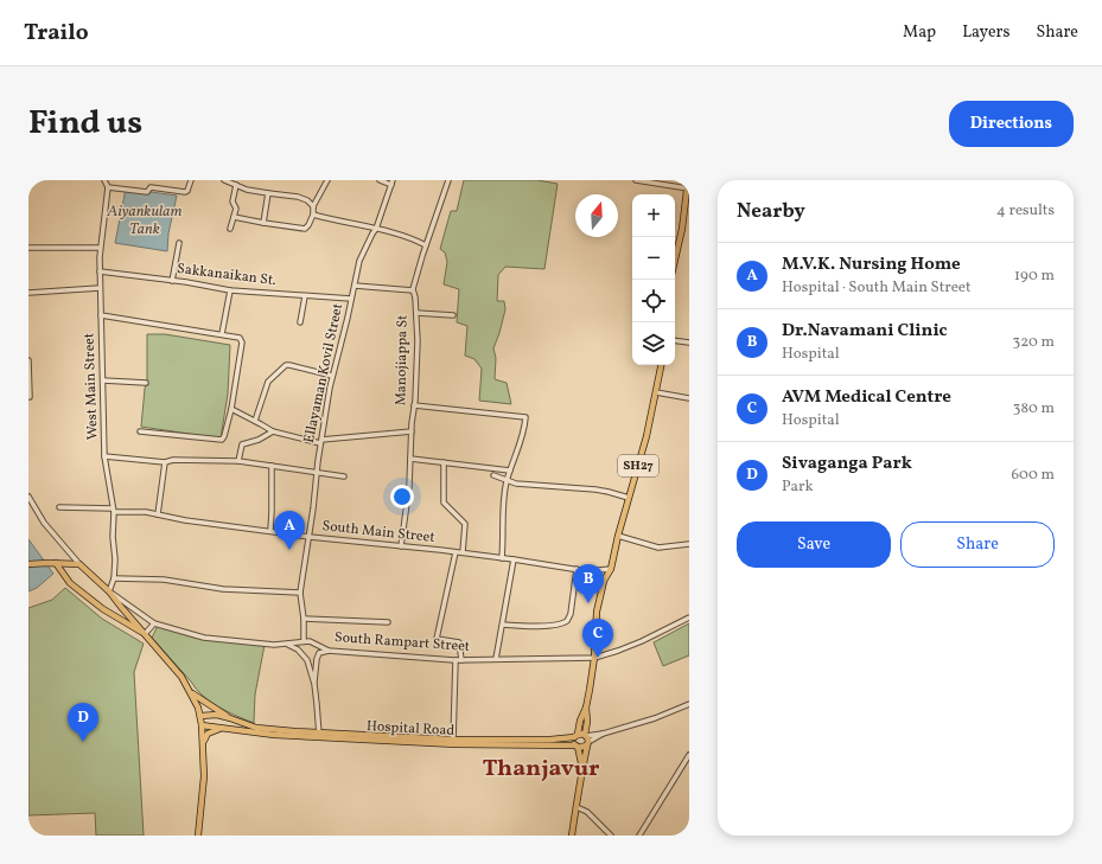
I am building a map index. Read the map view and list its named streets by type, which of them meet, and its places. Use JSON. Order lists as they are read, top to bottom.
{
  "streets": {
    "main road": ["SH27", "Hospital Road"],
    "street": [
      "Sakkanaikan St.",
      "Manojiappa St",
      "Ellayaman Kovil Street",
      "West Main Street",
      "South Main Street",
      "South Rampart Street"
    ]
  },
  "crossings": [
    ["Sakkanaikan St.", "Ellayaman Kovil Street"],
    ["Sakkanaikan St.", "West Main Street"],
    ["Manojiappa St", "South Main Street"],
    ["Ellayaman Kovil Street", "South Main Street"],
    ["Ellayaman Kovil Street", "South Rampart Street"],
    ["West Main Street", "South Main Street"],
    ["SH27", "South Main Street"],
    ["SH27", "South Rampart Street"],
    ["SH27", "Hospital Road"]
  ],
  "districts": ["Thanjavur"],
  "water": ["Aiyankulam Tank"],
  "north": "top",
  "page": {
    "header": "Trailo",
    "nav": ["Map", "Layers", "Share"],
    "title": "Find us",
    "buttons": [
      "Directions",
      ["Save", "Share"]
    ],
    "heading": ["Nearby", "4 results"],
    "map_buttons": ["+", "−"],
    "list": [
      {
        "mark": "A",
        "name": "M.V.K. Nursing Home",
        "note": "Hospital · South Main Street",
        "value": "190 m"
      },
      {
        "mark": "B",
        "name": "Dr.Navamani Clinic",
        "note": "Hospital",
        "value": "320 m"
      },
      {
        "mark": "C",
        "name": "AVM Medical Centre",
        "note": "Hospital",
        "value": "380 m"
      },
      {
        "mark": "D",
        "name": "Sivaganga Park",
        "note": "Park",
        "value": "600 m"
      }
    ],
    "pins": [
      "A",
      "B",
      "C",
      "D"
    ]
  }
}
